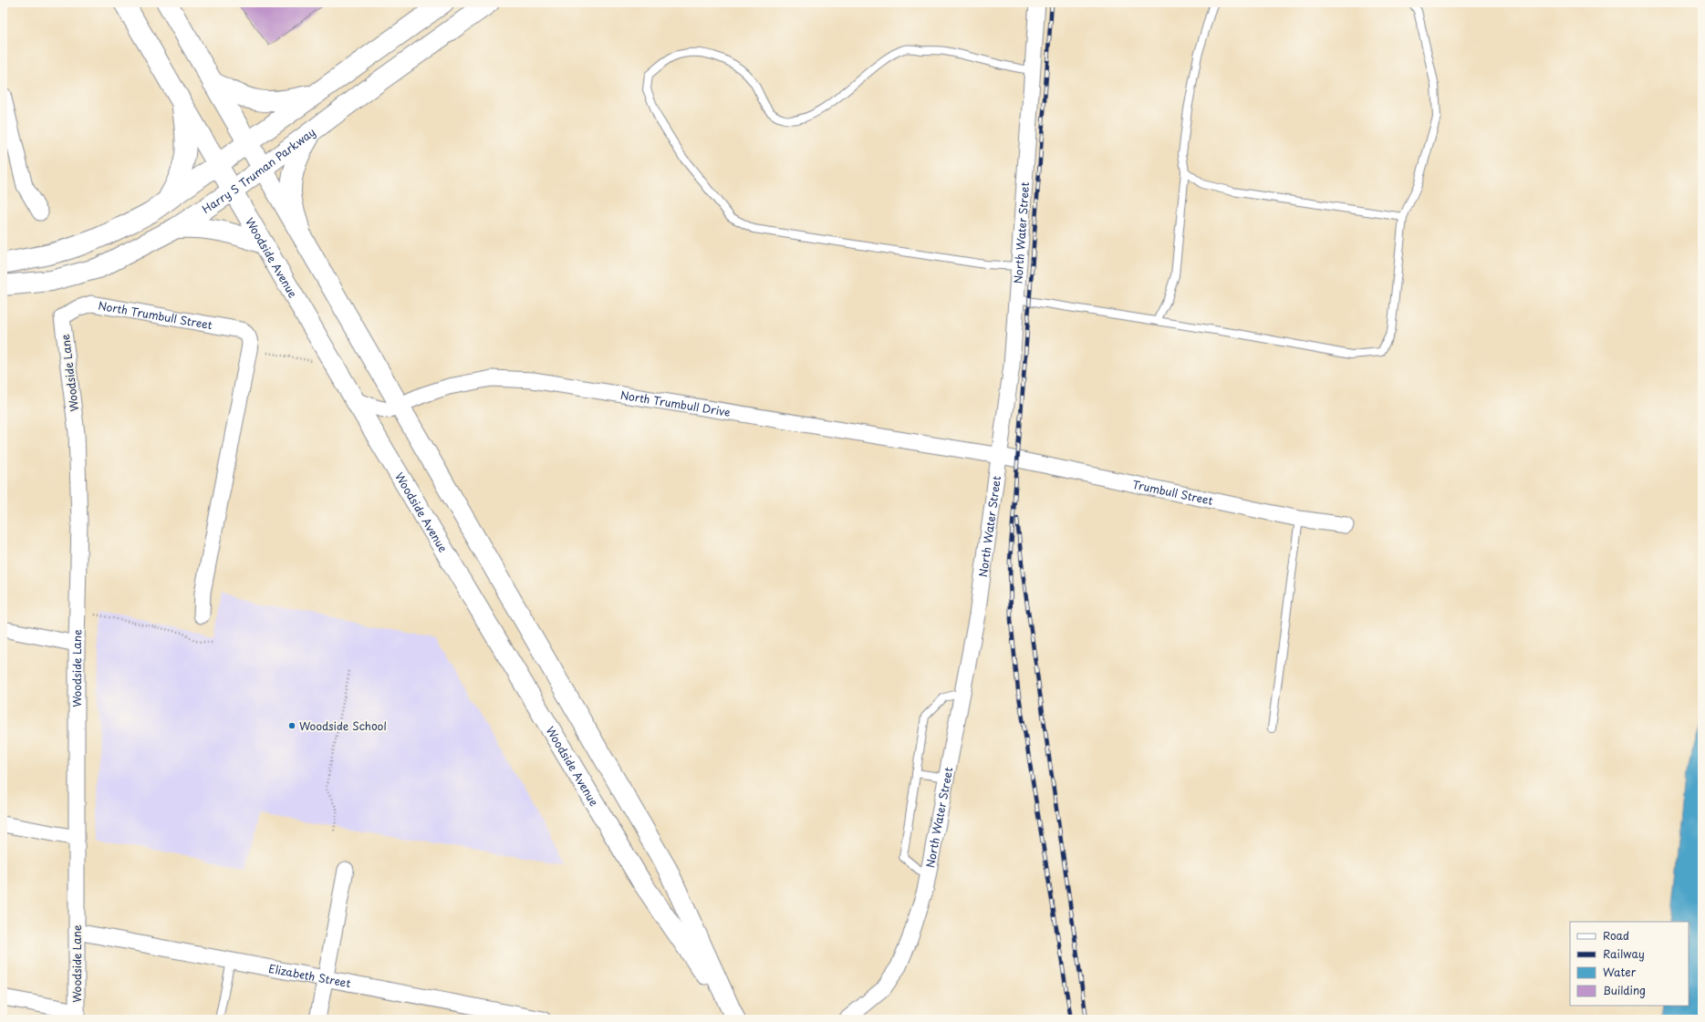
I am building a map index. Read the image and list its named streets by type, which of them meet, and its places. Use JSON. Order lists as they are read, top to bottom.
{
  "streets": {
    "main road": ["Harry S Truman Parkway", "Woodside Avenue"],
    "street": [
      "North Water Street",
      "North Trumbull Street",
      "Woodside Lane",
      "North Trumbull Drive",
      "Trumbull Street",
      "Elizabeth Street"
    ]
  },
  "crossings": [
    ["Harry S Truman Parkway", "Woodside Avenue"],
    ["North Water Street", "North Trumbull Drive"],
    ["North Water Street", "Trumbull Street"],
    ["Woodside Avenue", "North Trumbull Drive"],
    ["North Trumbull Street", "Woodside Lane"],
    ["Woodside Lane", "Elizabeth Street"],
    ["North Trumbull Drive", "Trumbull Street"]
  ],
  "places": ["Woodside School"],
  "legend": [
    "Road",
    "Railway",
    "Water",
    "Building"
  ]
}
